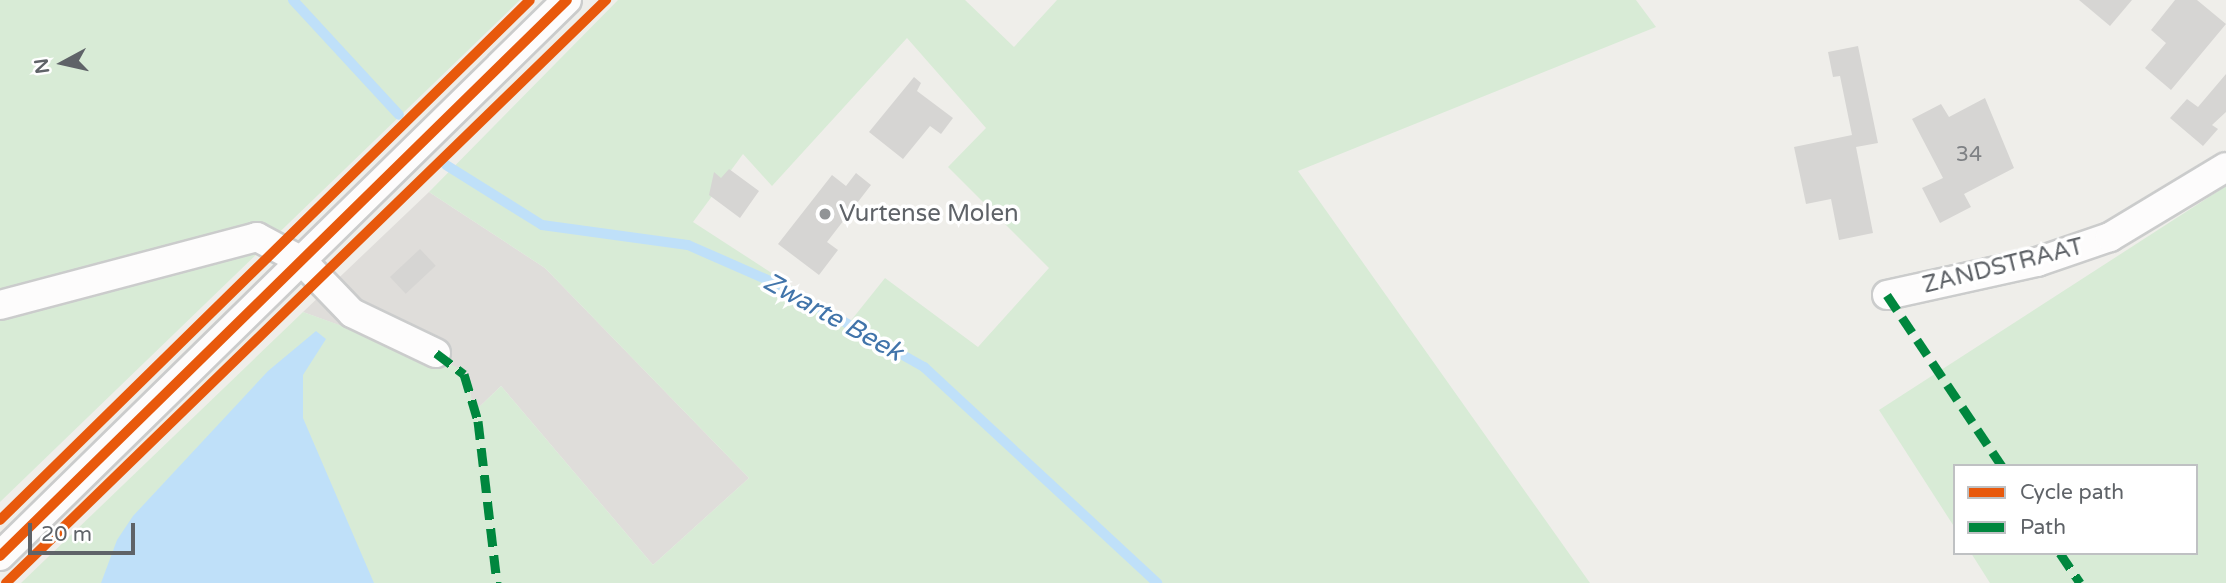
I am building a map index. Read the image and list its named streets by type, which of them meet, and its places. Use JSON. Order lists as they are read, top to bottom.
{
  "streets": {
    "street": ["ZANDSTRAAT"]
  },
  "water": ["Zwarte Beek"],
  "places": ["Vurtense Molen"],
  "house_numbers": ["34"],
  "legend": ["Cycle path", "Path"],
  "scale_bar": "20 m",
  "north": "left"
}
